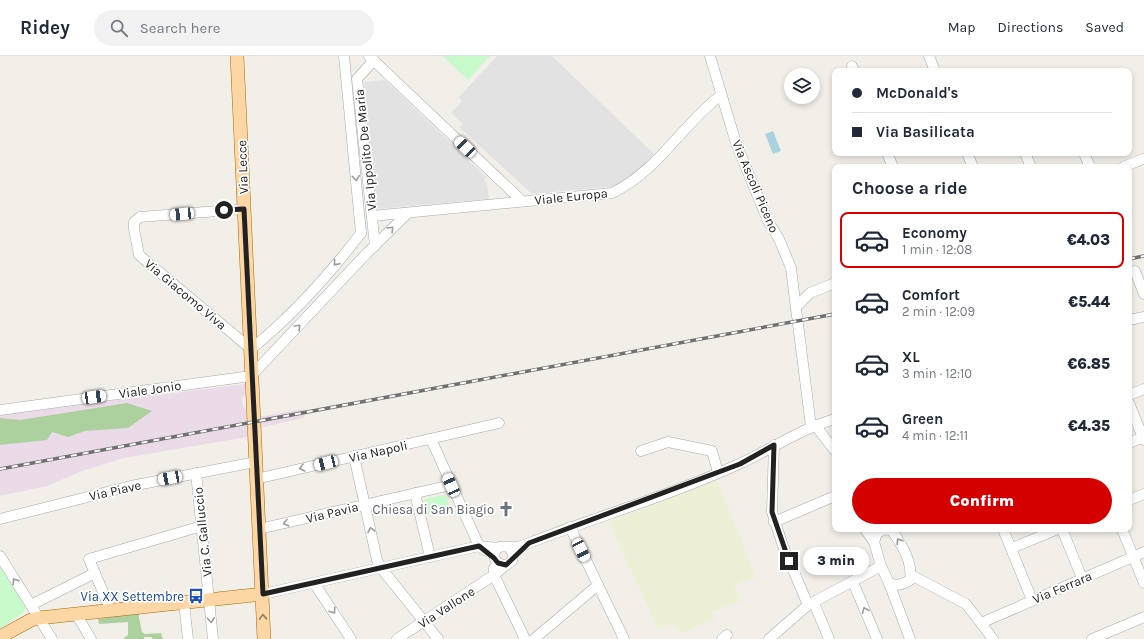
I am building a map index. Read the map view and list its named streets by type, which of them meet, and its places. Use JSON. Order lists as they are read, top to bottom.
{
  "streets": {
    "main road": ["Via Lecce"],
    "street": [
      "Via Ippolito De Maria",
      "Via Ascoli Piceno",
      "Viale Europa",
      "Via Giacomo Viva",
      "Viale Jonio",
      "Via Napoli",
      "Via Piave",
      "Via Pavia",
      "Via C. Galluccio",
      "Via Ferrara",
      "Via Vallone"
    ]
  },
  "crossings": [
    ["Via Ippolito De Maria", "Viale Europa"],
    ["Via Lecce", "Via Giacomo Viva"],
    ["Via Lecce", "Viale Jonio"],
    ["Via Lecce", "Via Napoli"],
    ["Via Lecce", "Via Piave"],
    ["Via Lecce", "Via Pavia"],
    ["Via Ascoli Piceno", "Viale Europa"],
    ["Via Piave", "Via C. Galluccio"]
  ],
  "one_way": ["Via Napoli"],
  "places": {
    "church": ["Chiesa di San Biagio"],
    "bus stop": ["Via XX Settembre"]
  },
  "page": {
    "header": "Ridey",
    "search": "Search here",
    "nav": ["Map", "Directions", "Saved"],
    "banner": ["McDonald's", "Via Basilicata"],
    "heading": "Choose a ride",
    "list": [
      {
        "name": "Economy",
        "note": "1 min · 12:08",
        "value": "€4.03"
      },
      {
        "name": "Comfort",
        "note": "2 min · 12:09",
        "value": "€5.44"
      },
      {
        "name": "XL",
        "note": "3 min · 12:10",
        "value": "€6.85"
      },
      {
        "name": "Green",
        "note": "4 min · 12:11",
        "value": "€4.35"
      }
    ],
    "buttons": "Confirm",
    "bubble": "3 min"
  }
}
